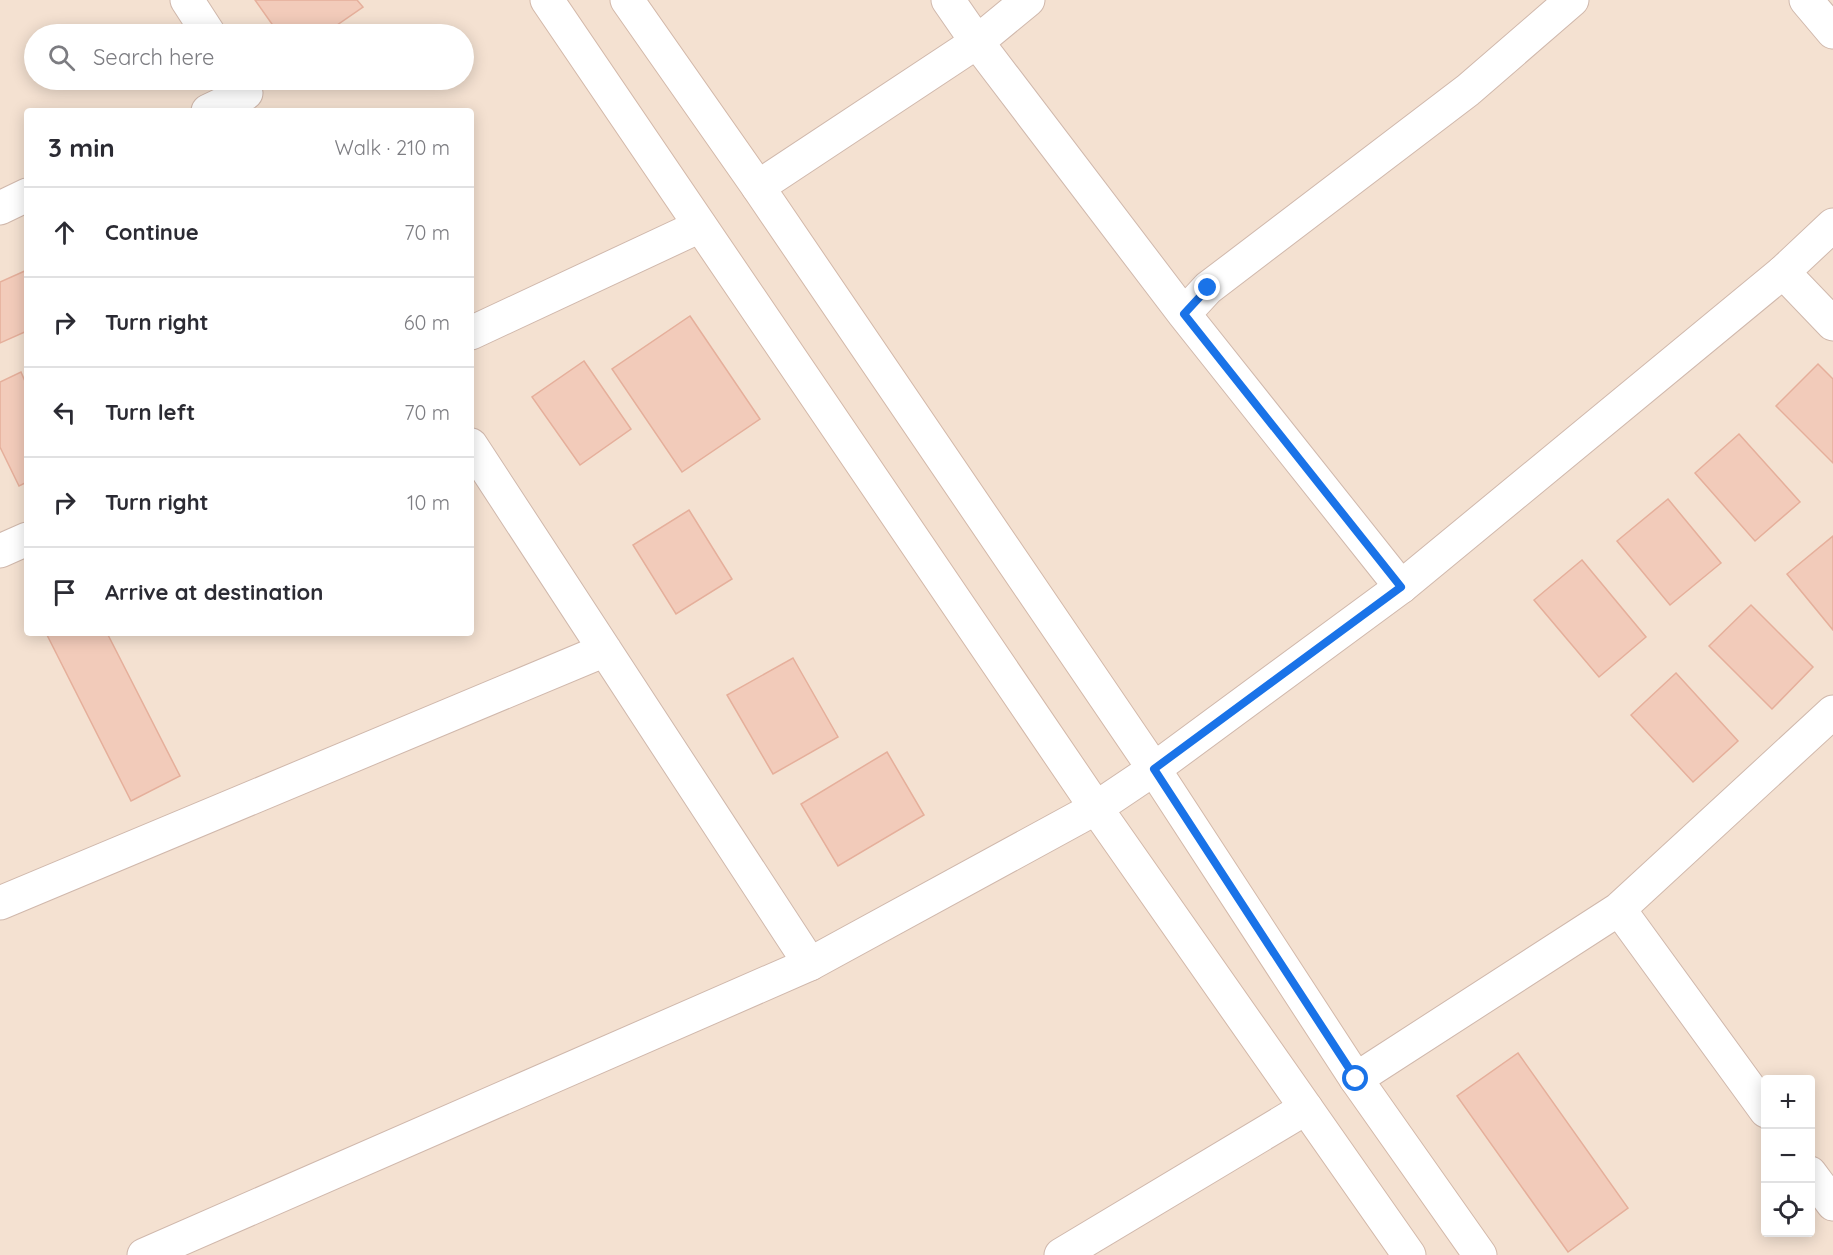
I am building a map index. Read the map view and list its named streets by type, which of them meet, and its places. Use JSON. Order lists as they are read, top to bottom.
{
  "page": {
    "search": "Search here",
    "heading": ["3 min", "Walk · 210 m"],
    "list": [
      ["Continue", "70 m"],
      ["Turn right", "60 m"],
      ["Turn left", "70 m"],
      ["Turn right", "10 m"],
      "Arrive at destination"
    ],
    "map_buttons": ["+", "−"]
  }
}
